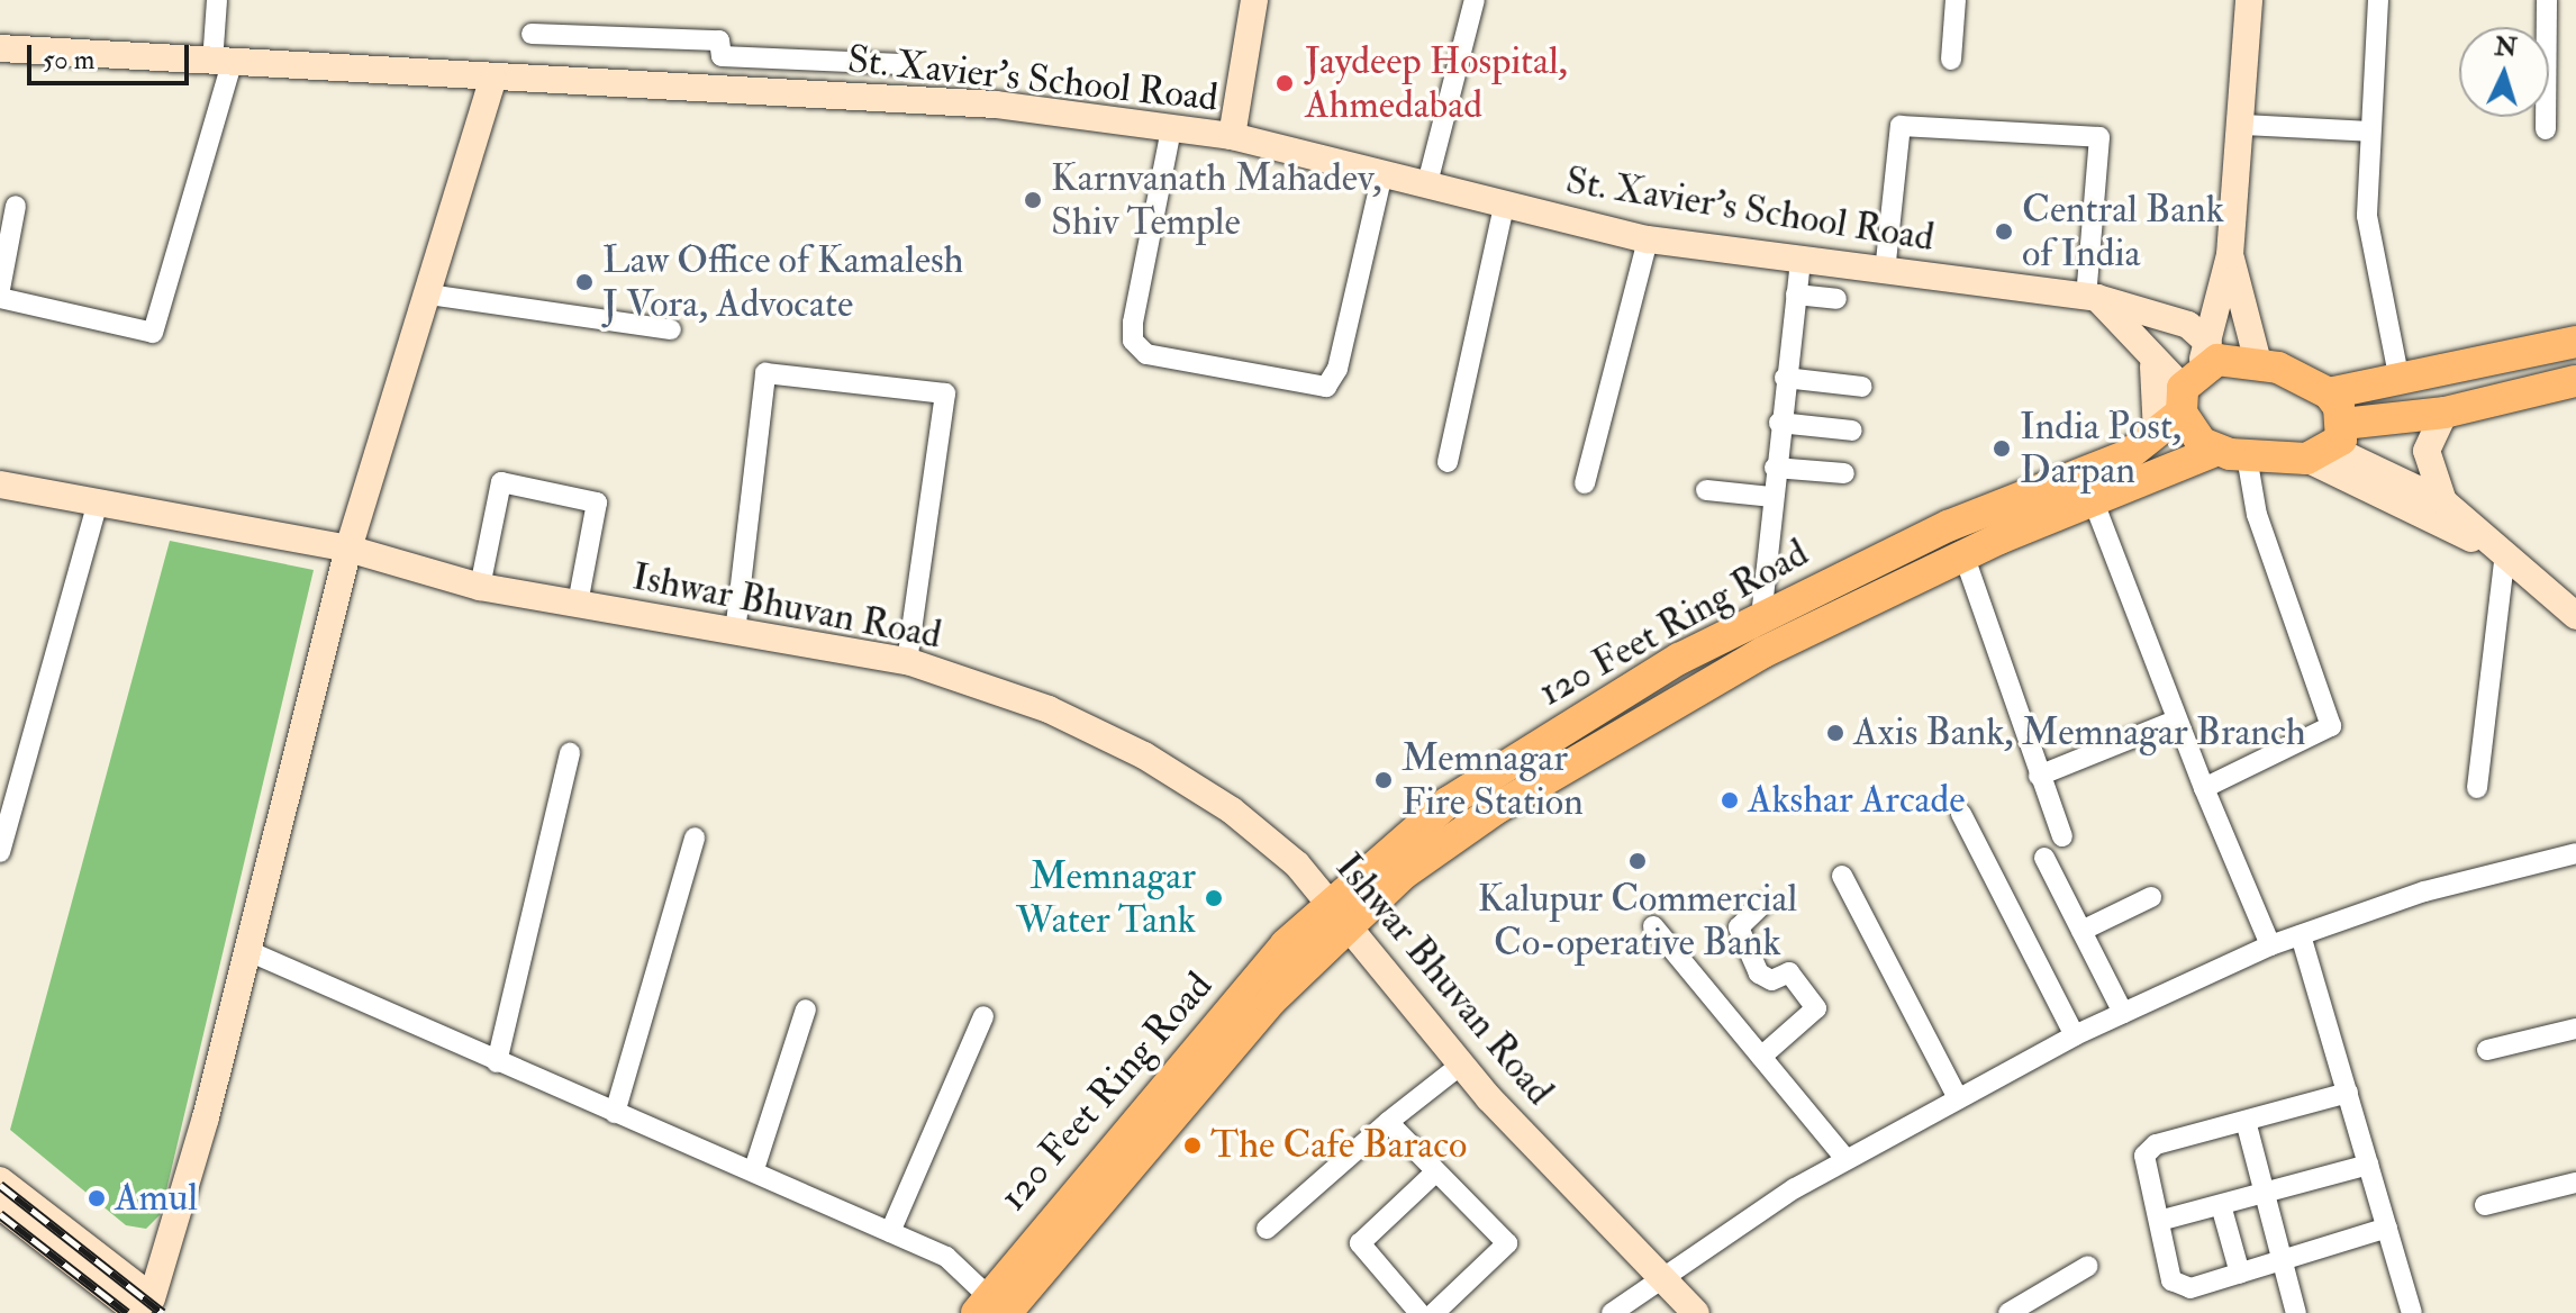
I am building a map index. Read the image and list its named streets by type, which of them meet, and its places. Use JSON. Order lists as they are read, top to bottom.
{
  "streets": {
    "main road": ["120 Feet Ring Road"],
    "street": ["St. Xavier's School Road", "Ishwar Bhuvan Road"]
  },
  "crossings": [
    ["St. Xavier's School Road", "120 Feet Ring Road"],
    ["Ishwar Bhuvan Road", "120 Feet Ring Road"]
  ],
  "places": [
    "Jaydeep Hospital, Ahmedabad",
    "Karnvanath Mahadev, Shiv Temple",
    "Central Bank of India",
    "Law Office of Kamalesh J Vora, Advocate",
    "India Post, Darpan",
    "Axis Bank, Memnagar Branch",
    "Memnagar Fire Station",
    "Akshar Arcade",
    "Kalupur Commercial Co-operative Bank",
    "Memnagar Water Tank",
    "The Cafe Baraco",
    "Amul"
  ],
  "scale_bar": "50 m",
  "north": "top"
}
